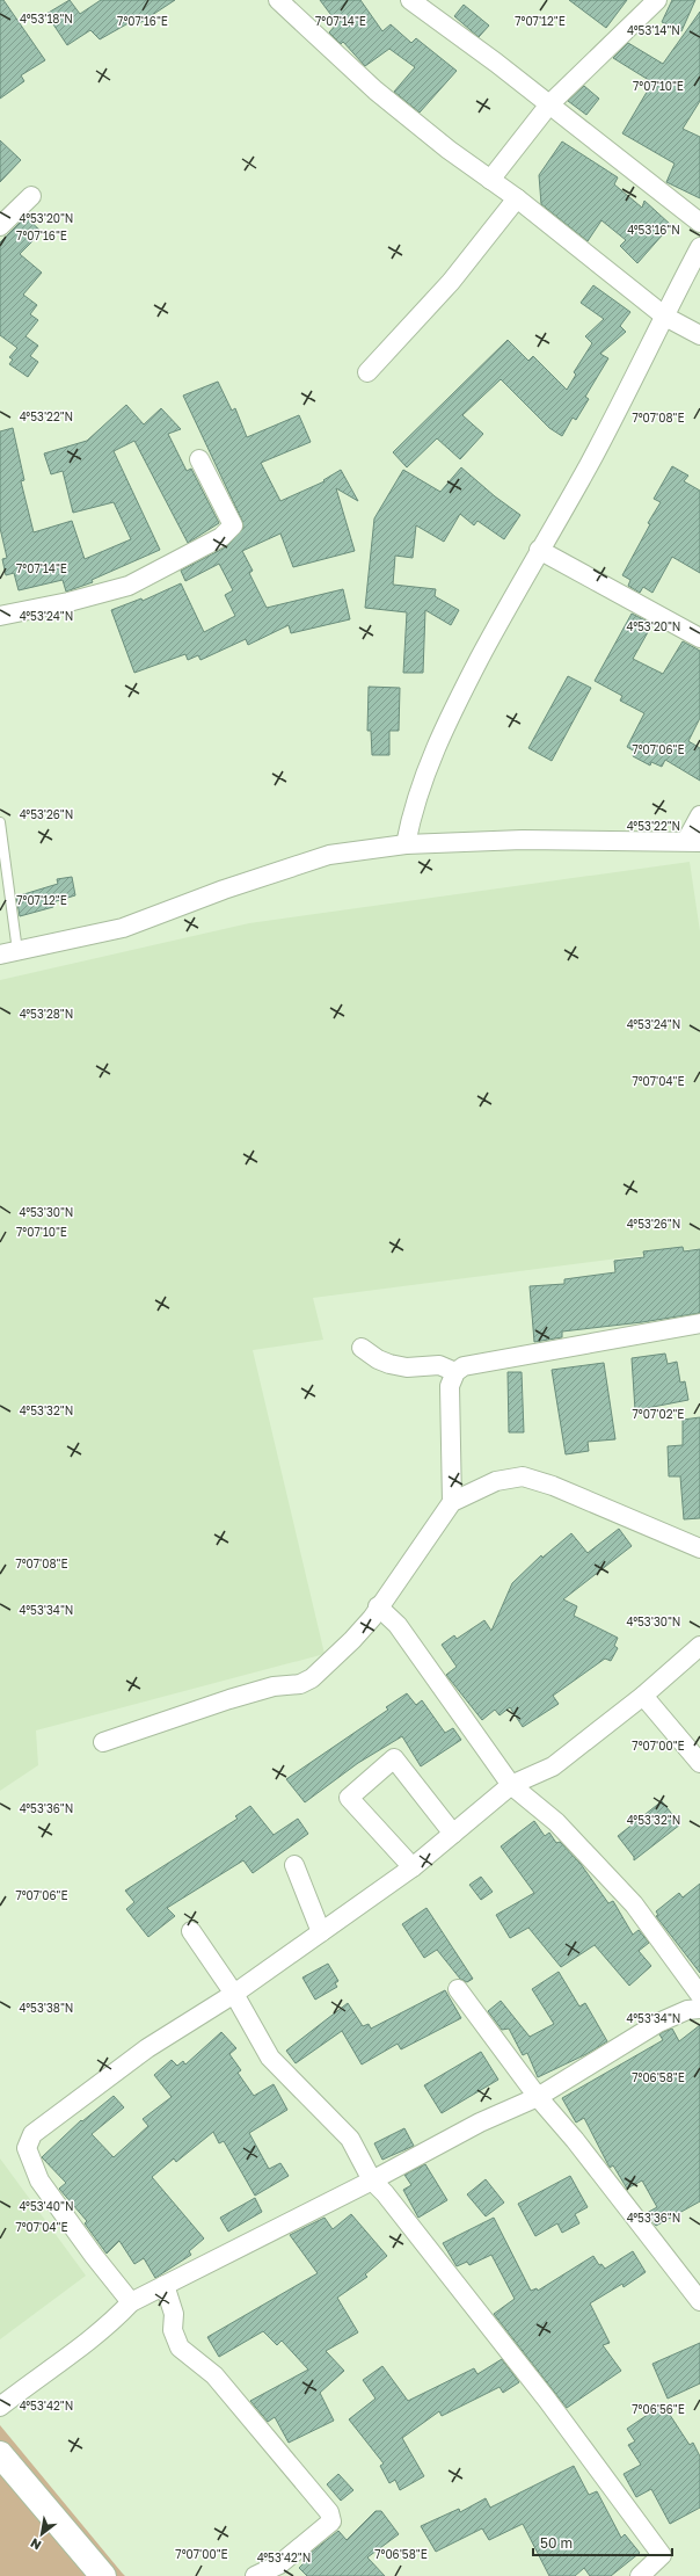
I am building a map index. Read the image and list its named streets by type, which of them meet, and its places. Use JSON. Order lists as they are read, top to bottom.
{
  "scale_bar": "50 m",
  "north": "bottom left",
  "coordinates": [
    "4°53'18\"N",
    "7°07'16\"E",
    "7°07'14\"E",
    "7°07'12\"E",
    "4°53'14\"N",
    "7°07'10\"E",
    "4°53'20\"N",
    "4°53'16\"N",
    "4°53'22\"N",
    "7°07'08\"E",
    "4°53'24\"N",
    "7°07'06\"E",
    "4°53'26\"N",
    "4°53'28\"N",
    "7°07'04\"E",
    "4°53'30\"N",
    "4°53'32\"N",
    "7°07'02\"E",
    "4°53'34\"N",
    "7°07'00\"E",
    "4°53'36\"N",
    "4°53'38\"N",
    "7°06'58\"E",
    "4°53'40\"N",
    "4°53'42\"N",
    "7°06'56\"E"
  ]
}
